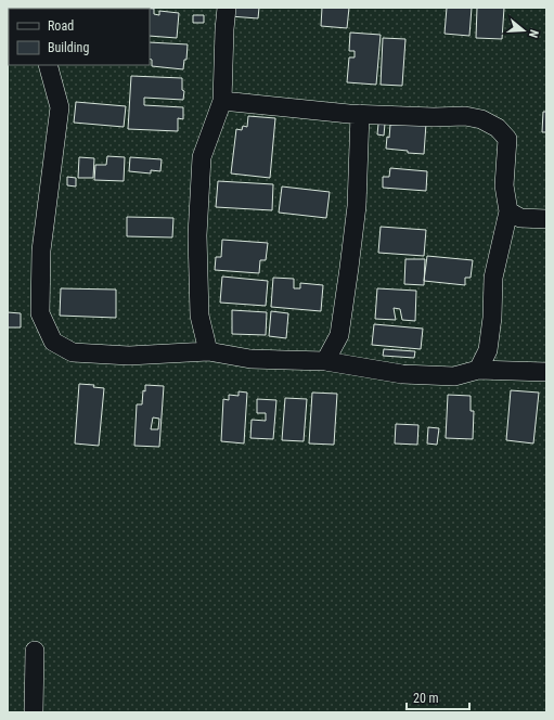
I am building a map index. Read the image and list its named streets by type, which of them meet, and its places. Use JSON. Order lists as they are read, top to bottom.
{
  "legend": ["Road", "Building"],
  "scale_bar": "20 m",
  "north": "right"
}
